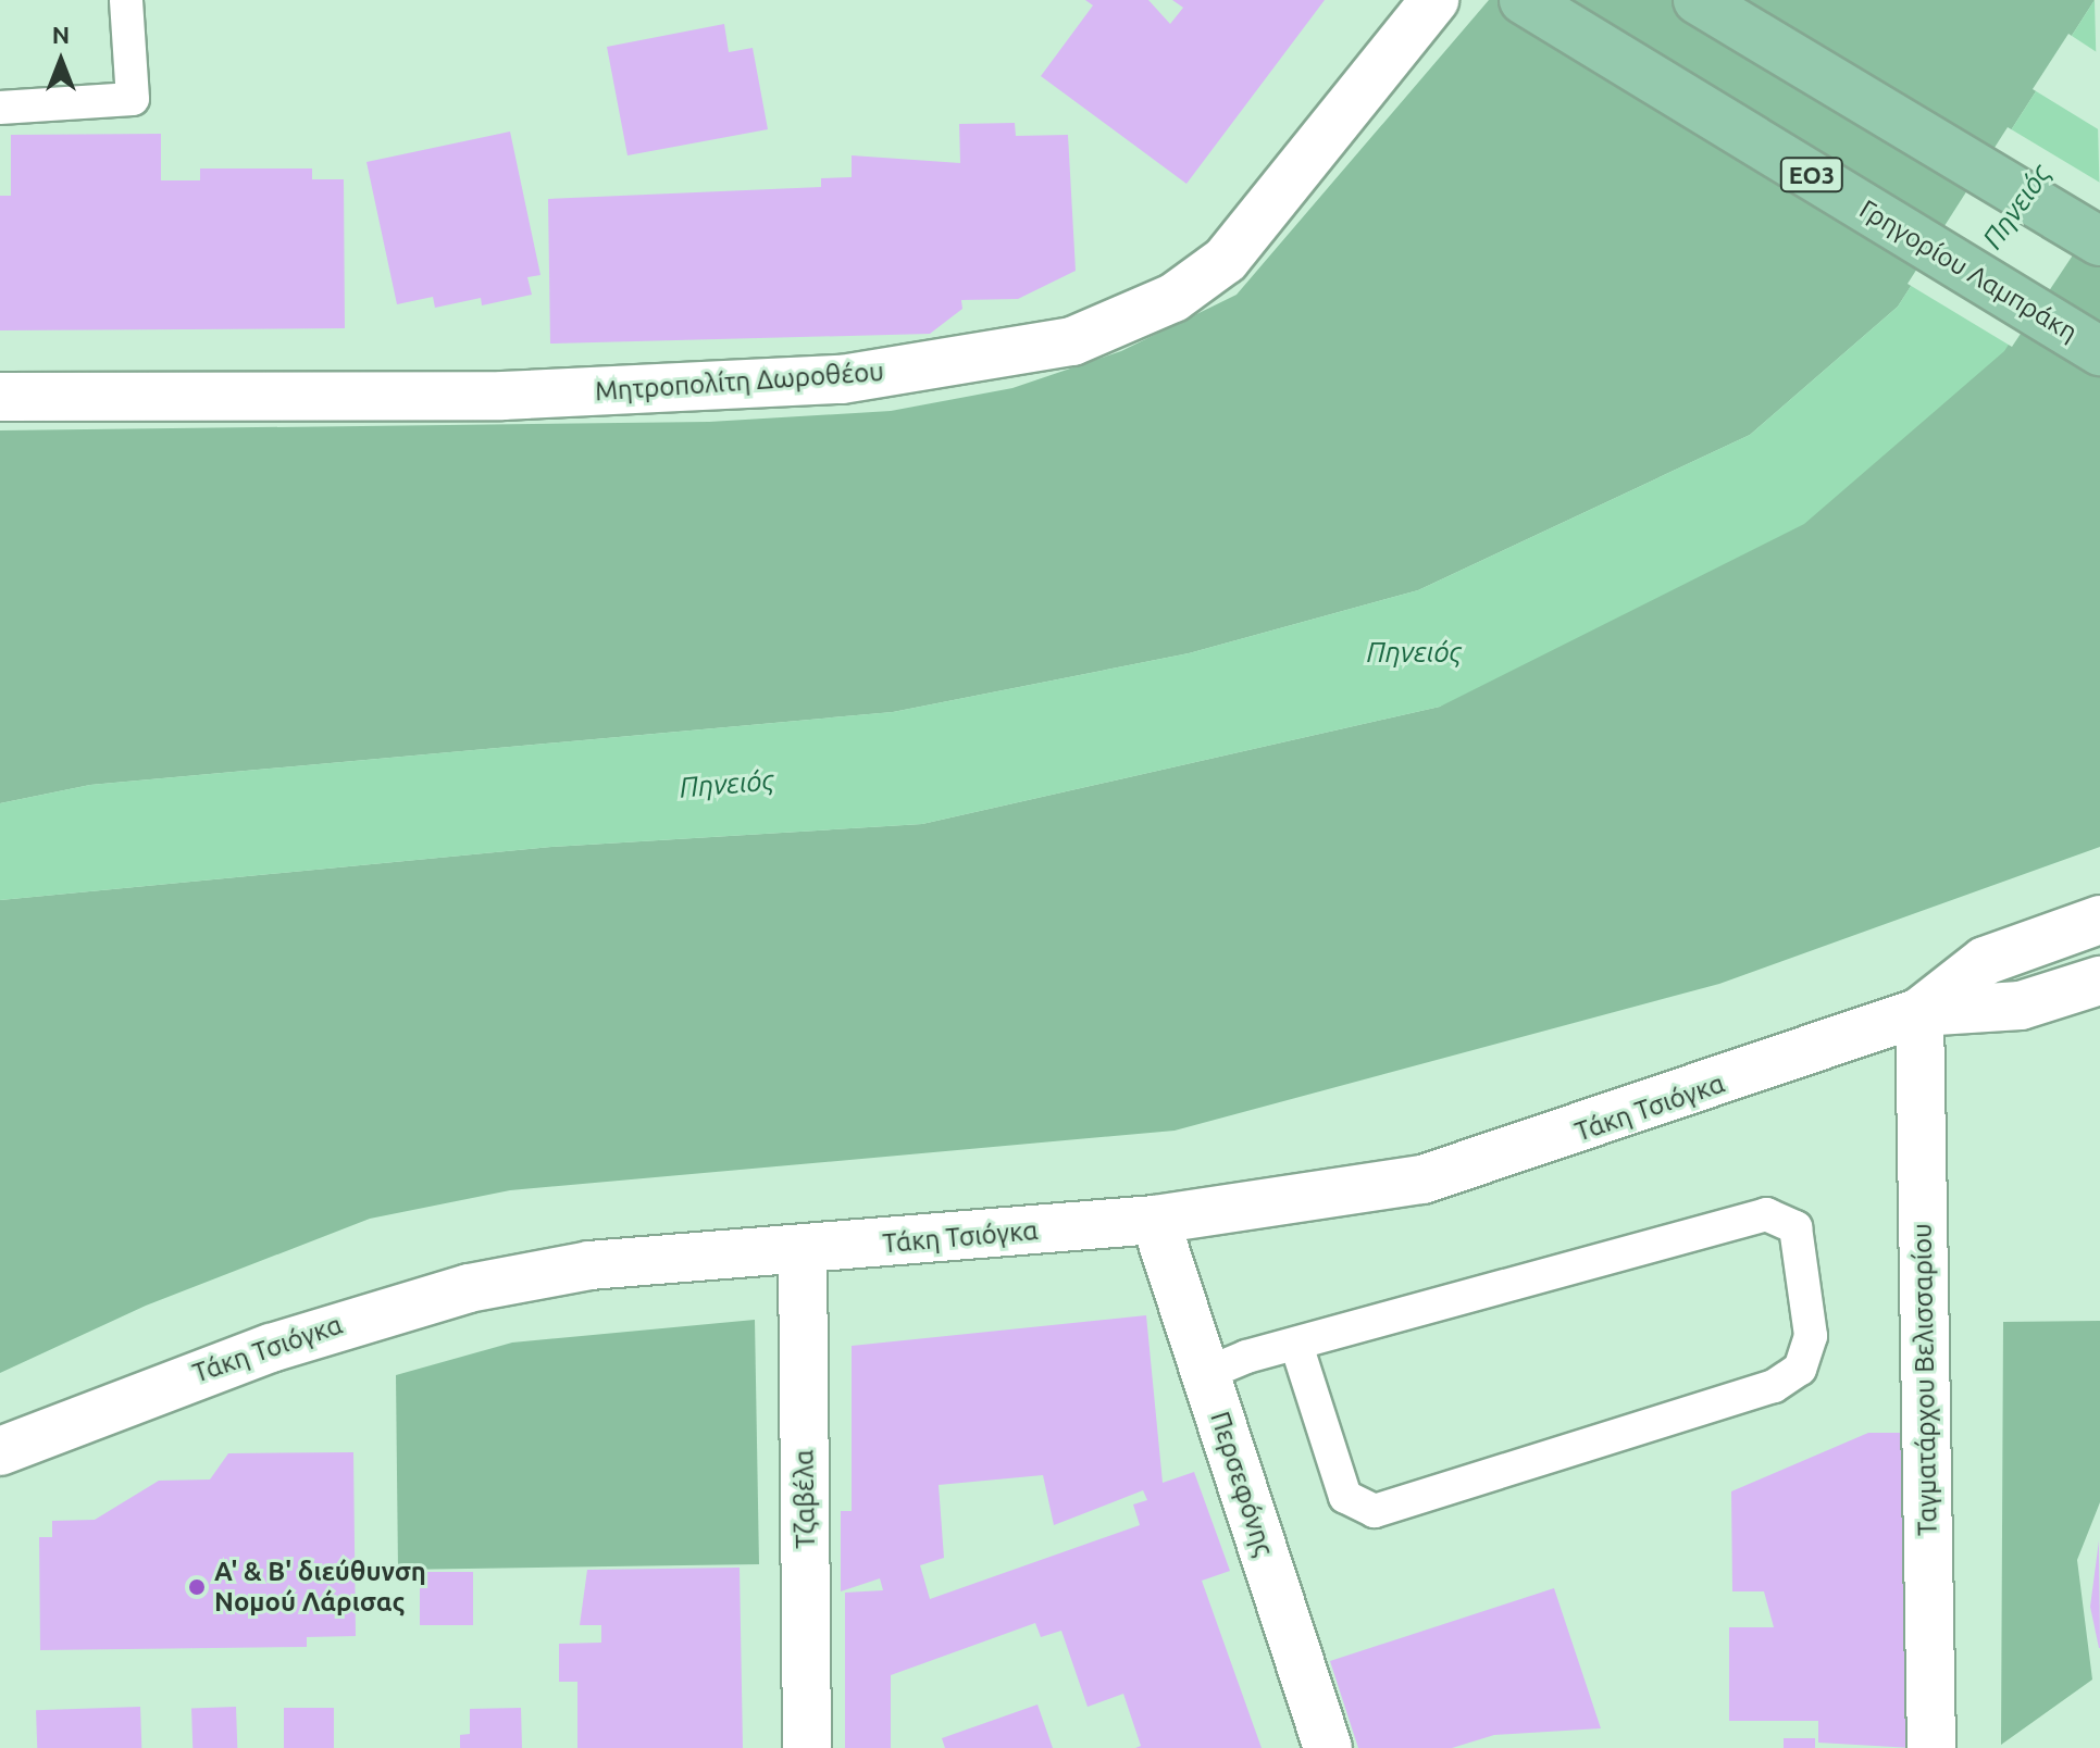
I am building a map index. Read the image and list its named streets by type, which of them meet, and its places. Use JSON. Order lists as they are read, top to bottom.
{
  "streets": {
    "main road": ["ΕΟ3", "Γρηγορίου Λαμπράκη"],
    "street": [
      "Μητροπολίτη Δωροθέου",
      "Τάκη Τσιόγκα",
      "Ταγματάρχου Βελισσαρίου",
      "Περσεφόνης",
      "Τζαβέλα"
    ]
  },
  "crossings": [
    ["Τάκη Τσιόγκα", "Ταγματάρχου Βελισσαρίου"],
    ["Τάκη Τσιόγκα", "Περσεφόνης"],
    ["Τάκη Τσιόγκα", "Τζαβέλα"]
  ],
  "water": ["Πηνειός"],
  "places": ["Α' & Β' διεύθυνση Νομού Λάρισας"],
  "north": "top"
}
